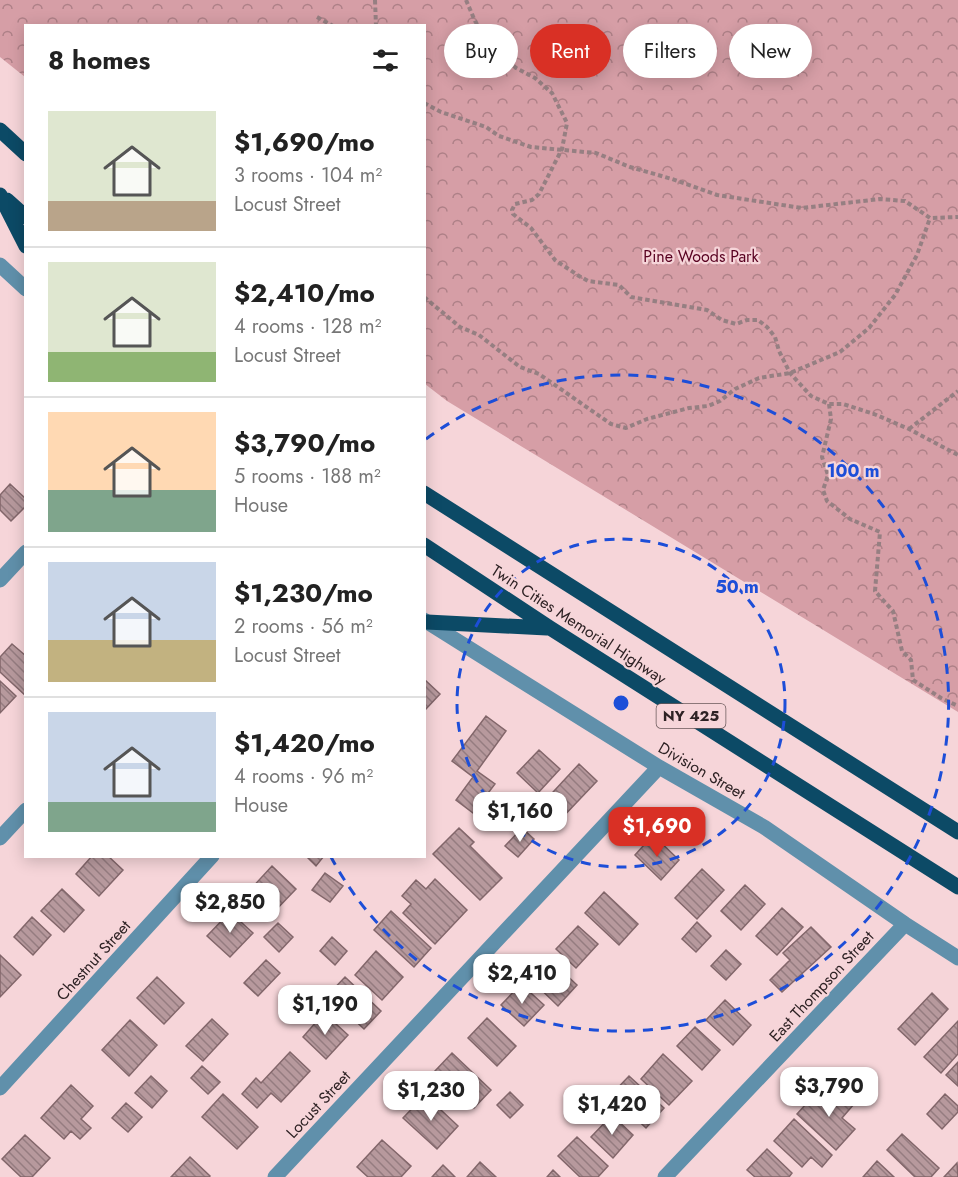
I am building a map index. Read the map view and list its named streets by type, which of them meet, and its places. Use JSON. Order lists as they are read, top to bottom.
{
  "streets": {
    "main road": ["Twin Cities Memorial Highway", "NY 425"],
    "street": [
      "Division Street",
      "Chestnut Street",
      "East Thompson Street",
      "Locust Street"
    ]
  },
  "crossings": [
    ["Division Street", "East Thompson Street"],
    ["Division Street", "Locust Street"]
  ],
  "parks": ["Pine Woods Park"],
  "page": {
    "chip": [
      "Buy",
      "Rent",
      "Filters",
      "New"
    ],
    "heading": "8 homes",
    "list": [
      {
        "name": "$1,690/mo",
        "note": "3 rooms · 104 m² · Locust Street"
      },
      {
        "name": "$2,410/mo",
        "note": "4 rooms · 128 m² · Locust Street"
      },
      {
        "name": "$3,790/mo",
        "note": "5 rooms · 188 m² · House"
      },
      {
        "name": "$1,230/mo",
        "note": "2 rooms · 56 m² · Locust Street"
      },
      {
        "name": "$1,420/mo",
        "note": "4 rooms · 96 m² · House"
      }
    ],
    "price": [
      "$1,160",
      "$1,690",
      "$2,850",
      "$2,410",
      "$1,190",
      "$3,790",
      "$1,230",
      "$1,420"
    ]
  },
  "rings": ["100 m", "50 m"]
}
